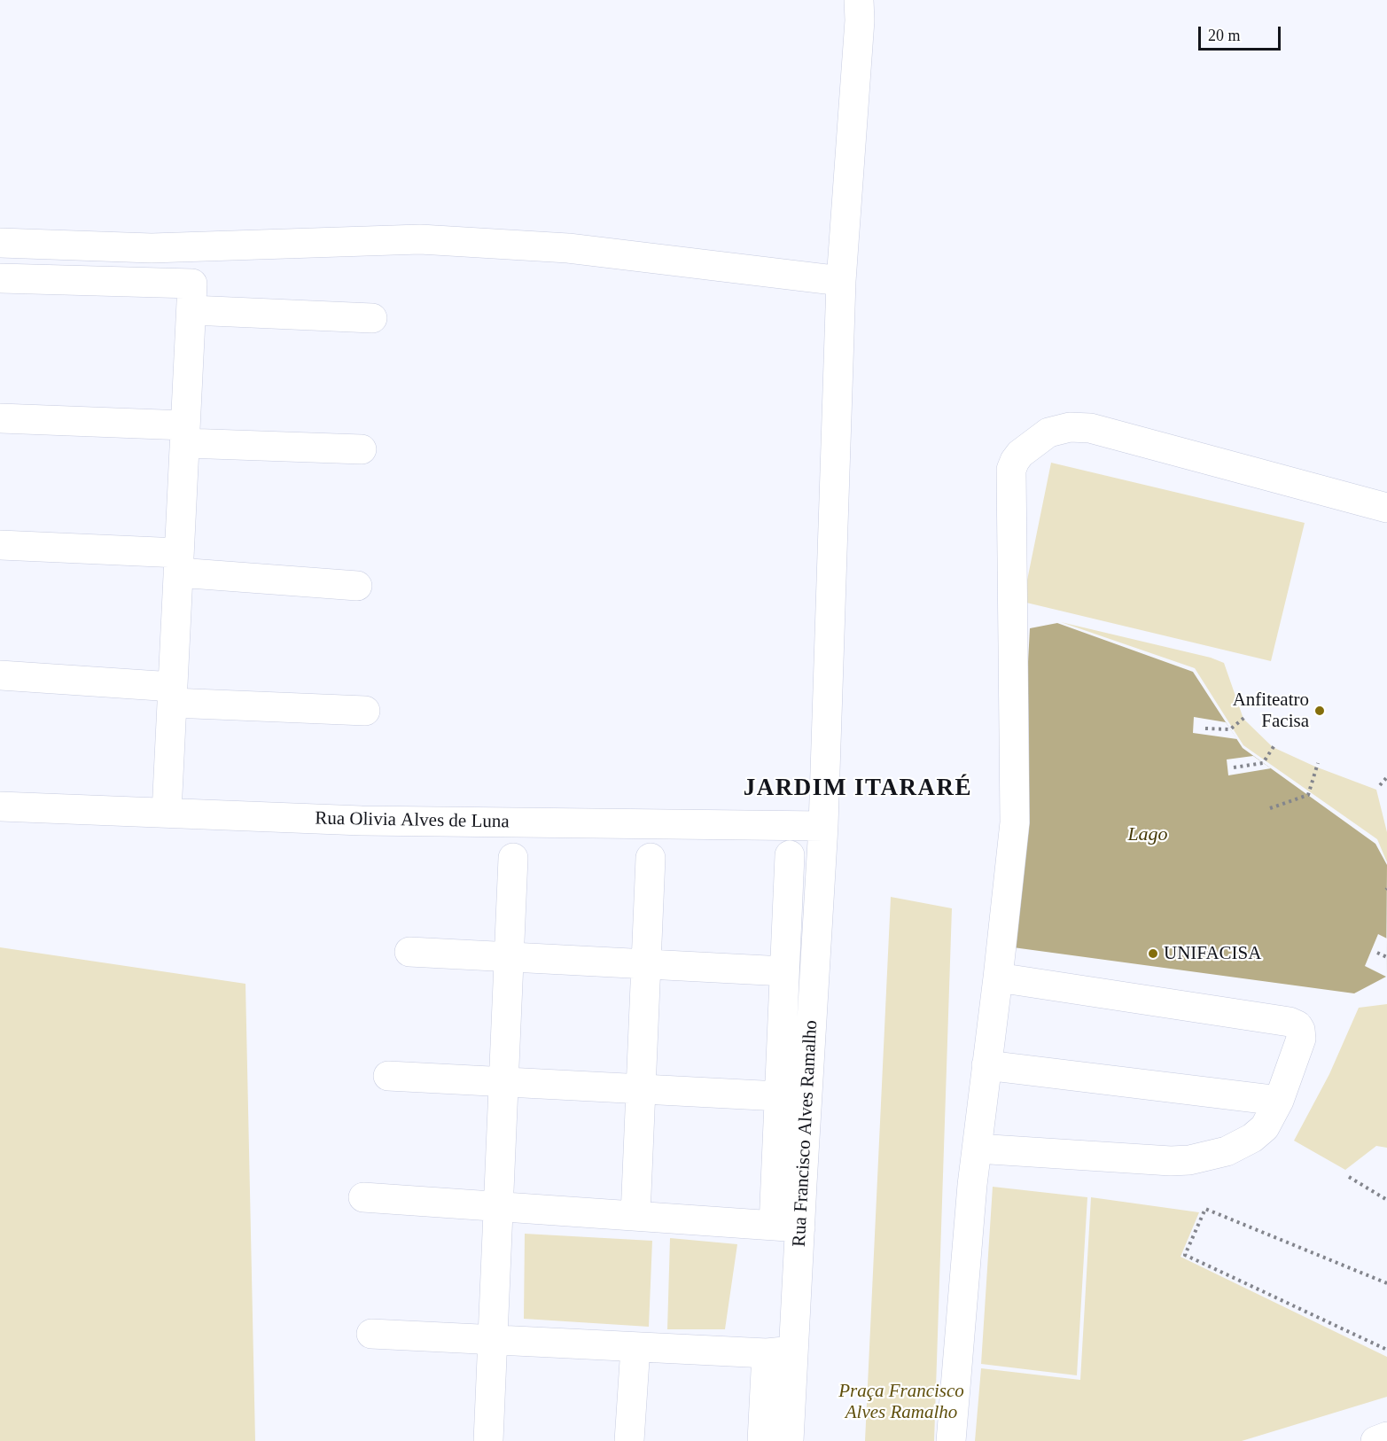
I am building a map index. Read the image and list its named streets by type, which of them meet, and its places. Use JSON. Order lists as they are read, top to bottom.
{
  "streets": {
    "street": ["Rua Olivia Alves de Luna", "Rua Francisco Alves Ramalho"]
  },
  "crossings": [
    ["Rua Olivia Alves de Luna", "Rua Francisco Alves Ramalho"]
  ],
  "districts": ["JARDIM ITARARÉ"],
  "water": ["Lago"],
  "parks": ["Praça Francisco Alves Ramalho"],
  "places": ["Anfiteatro Facisa", "UNIFACISA"],
  "scale_bar": "20 m"
}
